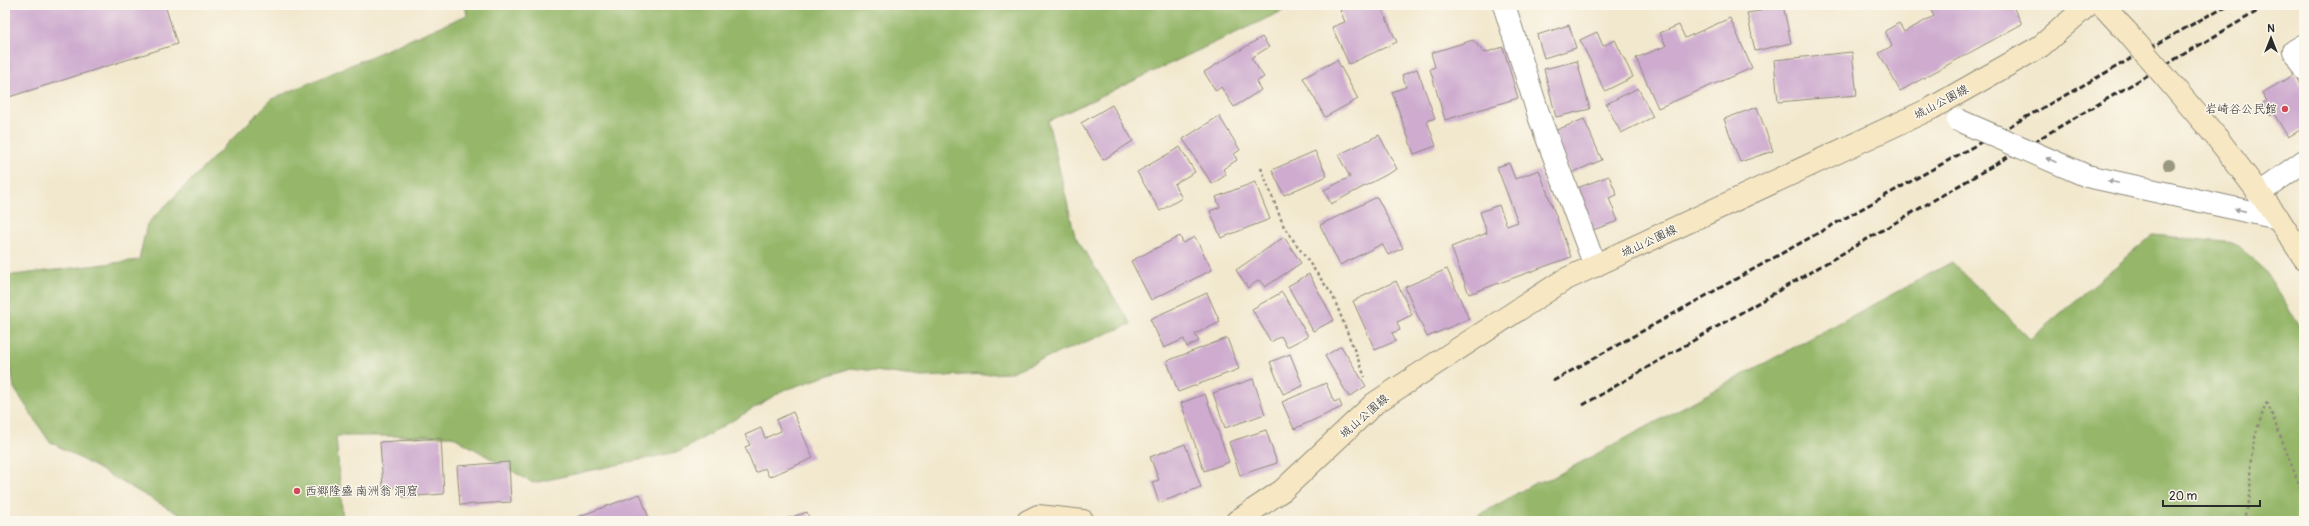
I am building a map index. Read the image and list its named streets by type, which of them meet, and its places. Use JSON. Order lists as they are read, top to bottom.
{
  "streets": {
    "street": ["城山公園線"]
  },
  "places": ["岩崎谷公民館", "西郷隆盛 南洲翁 洞窟"],
  "scale_bar": "20 m",
  "north": "top"
}
